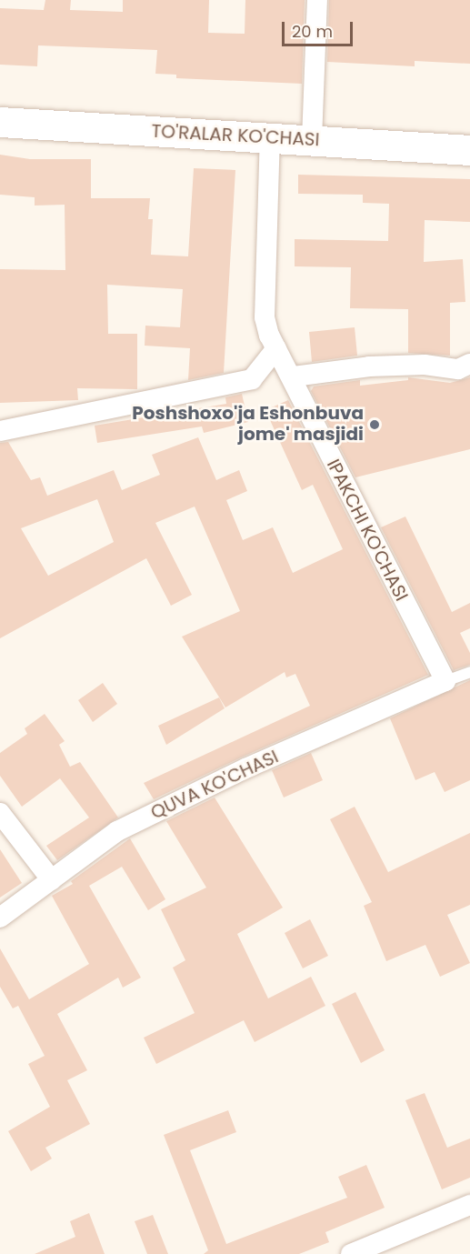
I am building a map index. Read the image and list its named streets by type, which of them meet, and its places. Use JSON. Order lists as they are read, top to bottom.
{
  "streets": {
    "street": ["TO'RALAR KO'CHASI", "IPAKCHI KO'CHASI", "QUVA KO'CHASI"]
  },
  "crossings": [
    ["TO'RALAR KO'CHASI", "IPAKCHI KO'CHASI"],
    ["IPAKCHI KO'CHASI", "QUVA KO'CHASI"]
  ],
  "places": ["Poshshoxo'ja Eshonbuva jome' masjidi"],
  "scale_bar": "20 m"
}
